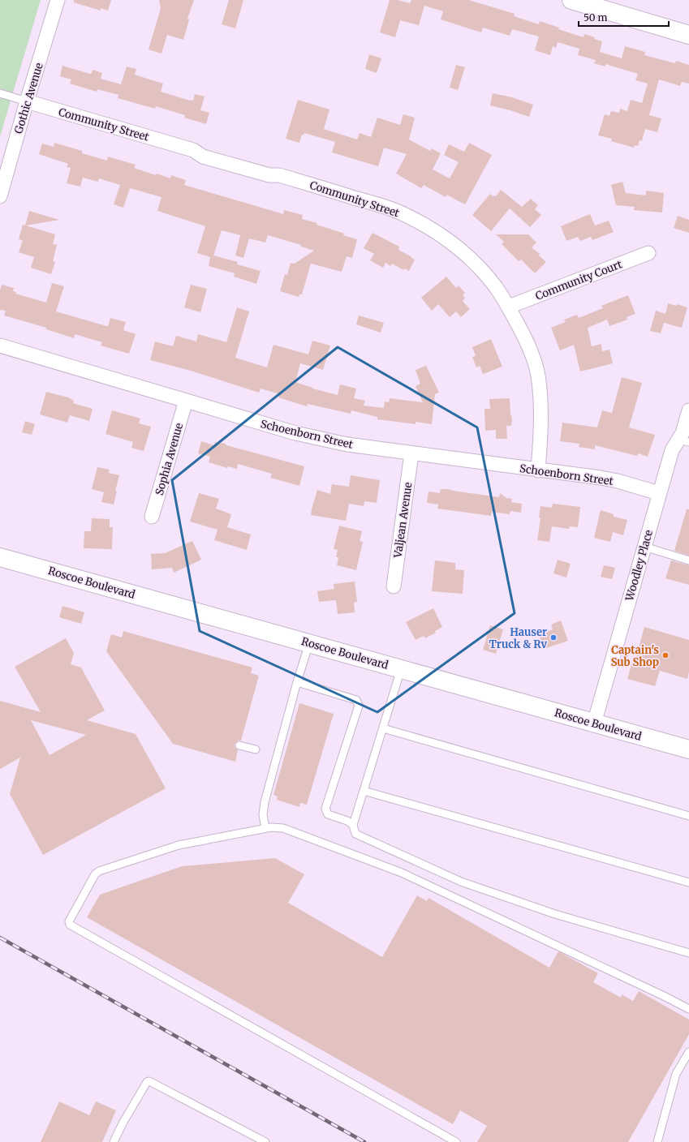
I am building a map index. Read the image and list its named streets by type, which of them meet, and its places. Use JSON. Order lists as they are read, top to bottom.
{
  "streets": {
    "main road": ["Roscoe Boulevard"],
    "street": [
      "Gothic Avenue",
      "Community Street",
      "Community Court",
      "Schoenborn Street",
      "Sophia Avenue",
      "Valjean Avenue",
      "Woodley Place"
    ]
  },
  "crossings": [
    ["Gothic Avenue", "Community Street"],
    ["Community Street", "Community Court"],
    ["Community Street", "Schoenborn Street"],
    ["Schoenborn Street", "Sophia Avenue"],
    ["Schoenborn Street", "Valjean Avenue"],
    ["Schoenborn Street", "Woodley Place"],
    ["Woodley Place", "Roscoe Boulevard"]
  ],
  "places": ["Hauser Truck & Rv", "Captain's Sub Shop"],
  "scale_bar": "50 m"
}
